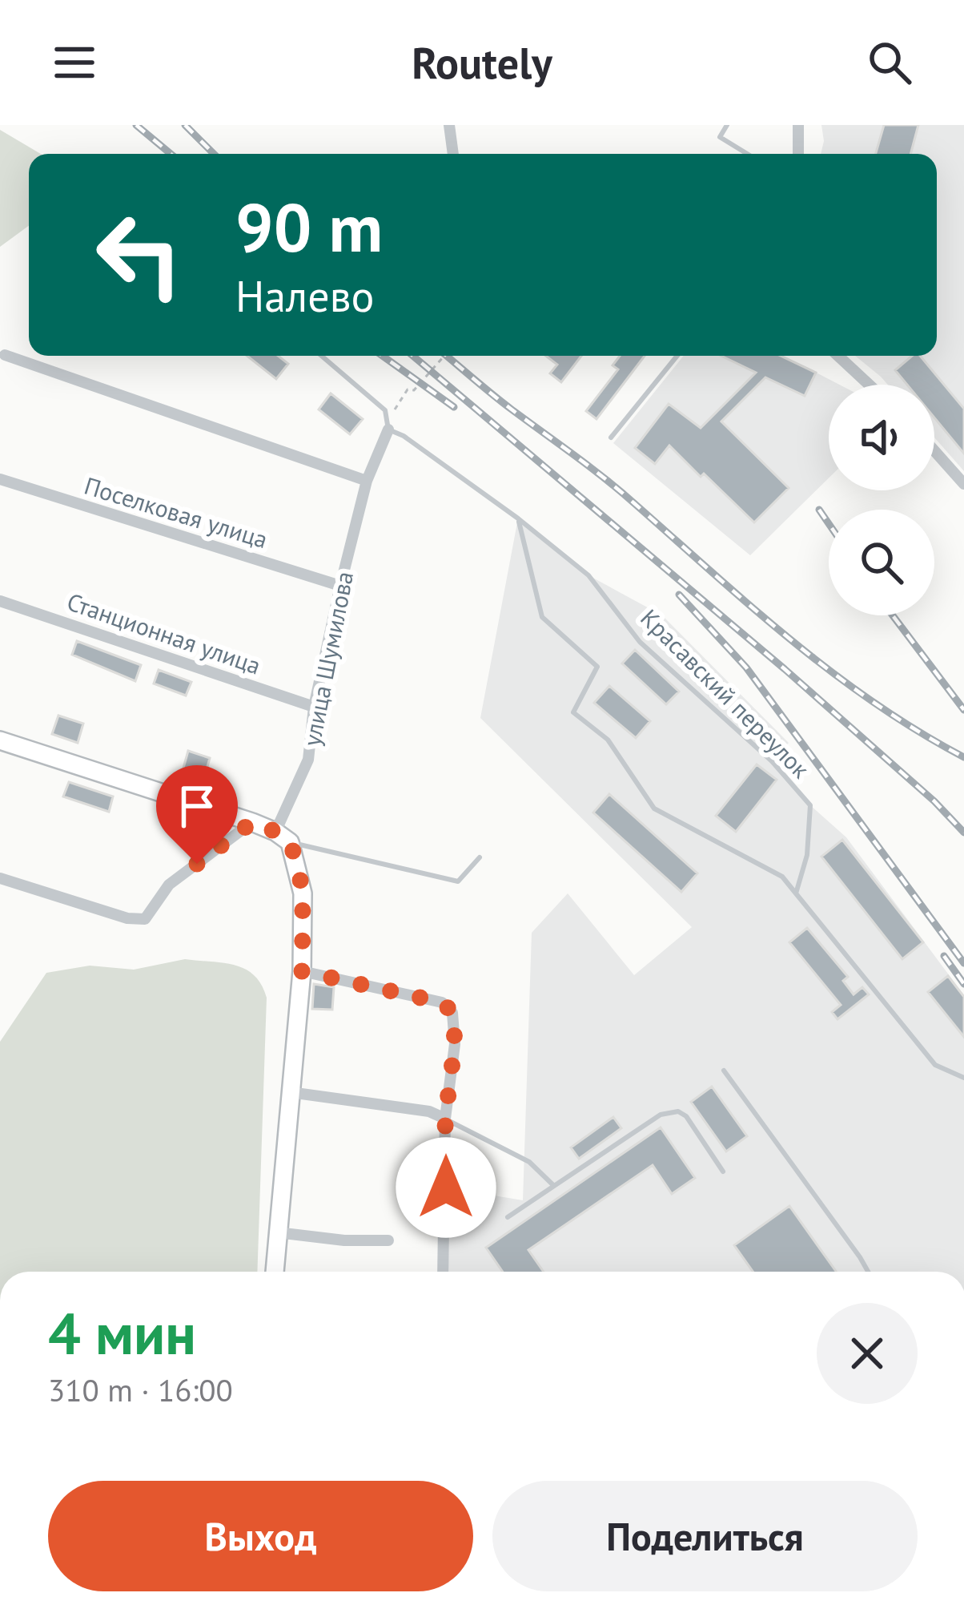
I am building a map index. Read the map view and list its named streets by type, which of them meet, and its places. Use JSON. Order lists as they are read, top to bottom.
{
  "streets": {
    "street": ["Поселковая улица", "Станционная улица", "улица Шумилова"],
    "lane": ["Красавский переулок"]
  },
  "crossings": [
    ["Поселковая улица", "улица Шумилова"],
    ["Станционная улица", "улица Шумилова"],
    ["улица Шумилова", "Красавский переулок"]
  ],
  "page": {
    "header": "Routely",
    "turn": ["90 m", "Налево"],
    "heading": ["4 мин", "310 m · 16:00"],
    "buttons": ["Выход", "Поделиться"]
  }
}
